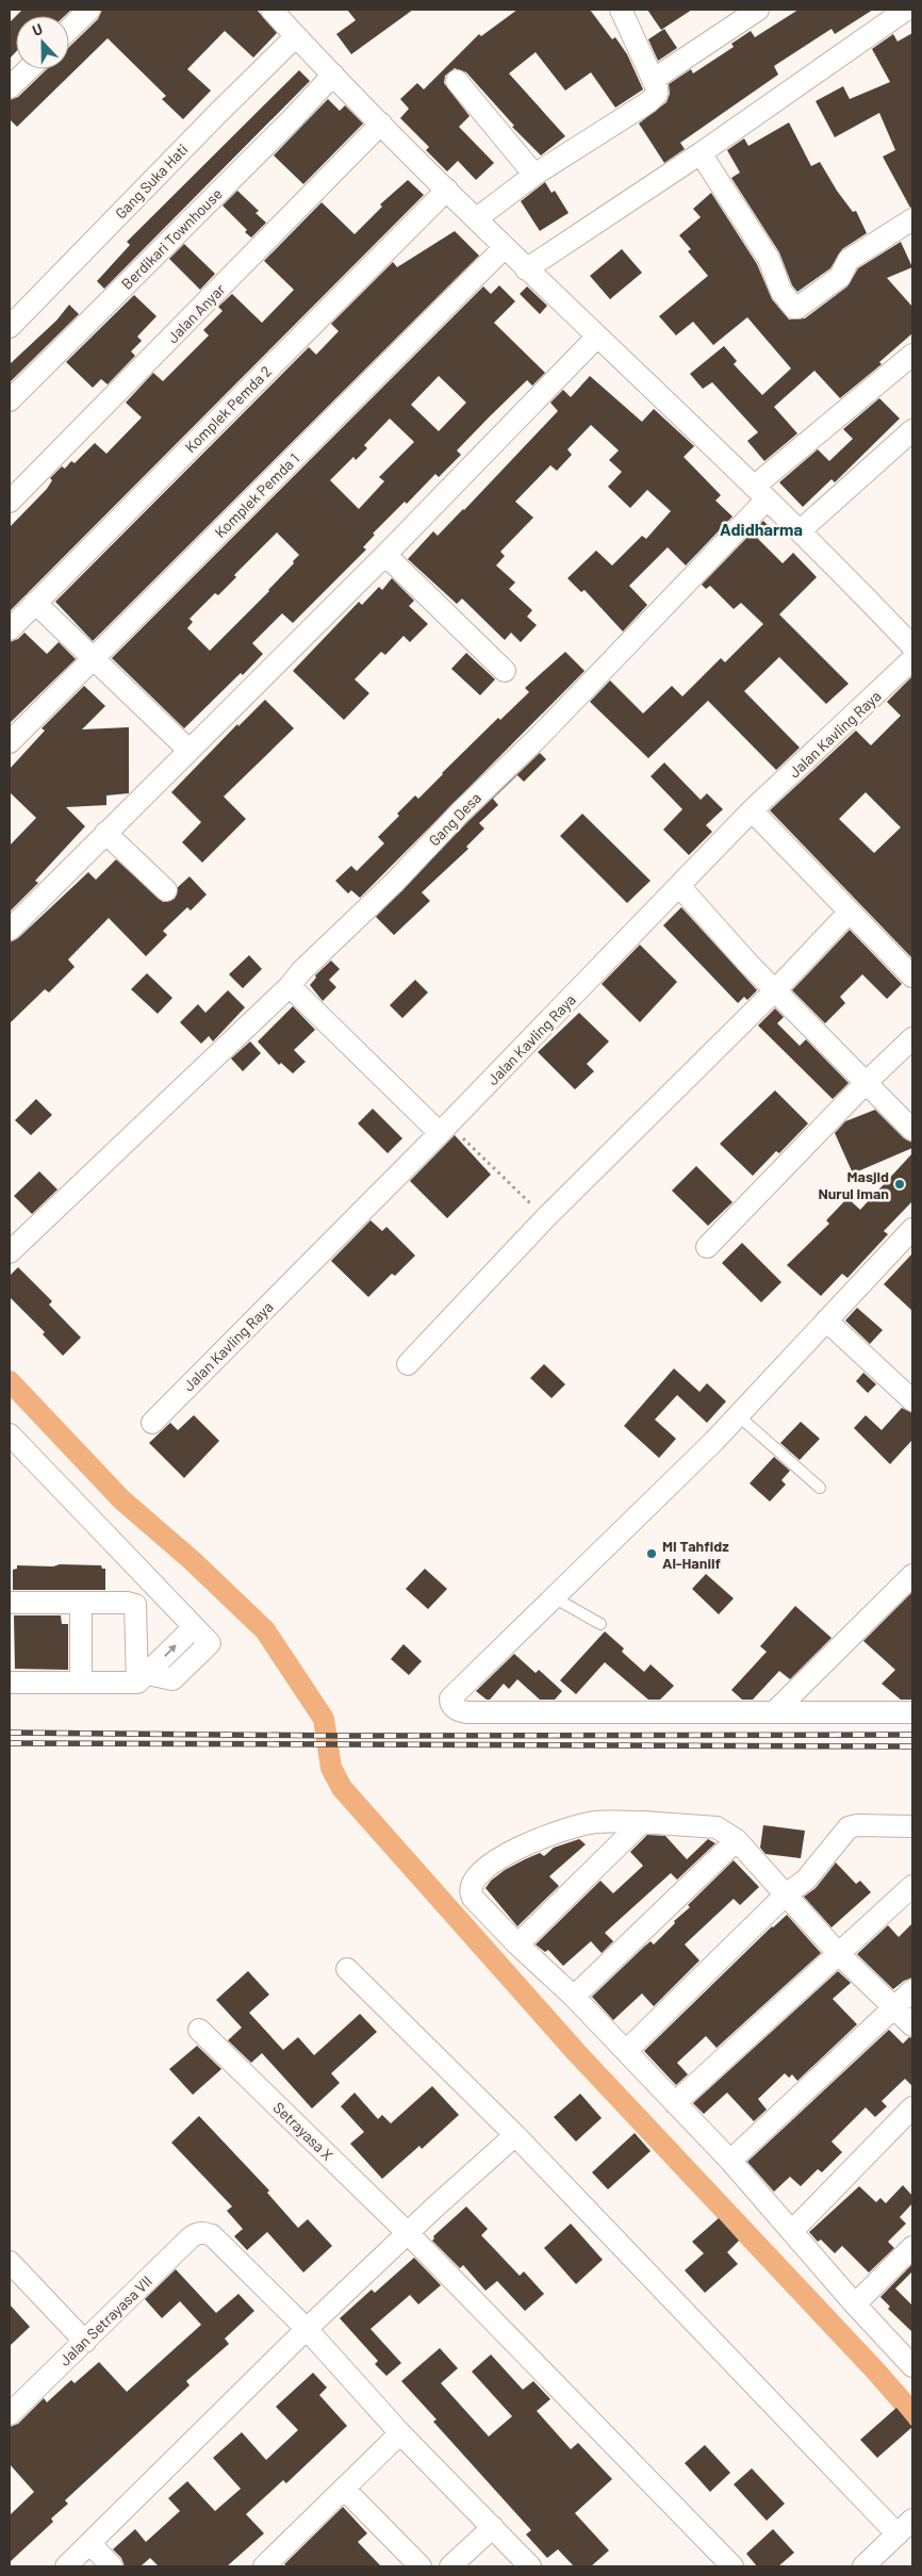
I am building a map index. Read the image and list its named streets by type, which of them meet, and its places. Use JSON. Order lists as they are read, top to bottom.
{
  "streets": {
    "street": [
      "Gang Suka Hati",
      "Berdikari Townhouse",
      "Jalan Anyar",
      "Komplek Pemda 2",
      "Komplek Pemda 1",
      "Jalan Kavling Raya",
      "Gang Desa",
      "Setrayasa X",
      "Jalan Setrayasa VII"
    ]
  },
  "districts": ["Adidharma"],
  "places": ["Masjid Nurul Iman", "MI Tahfidz Al-Haniif"],
  "north": "top"
}
